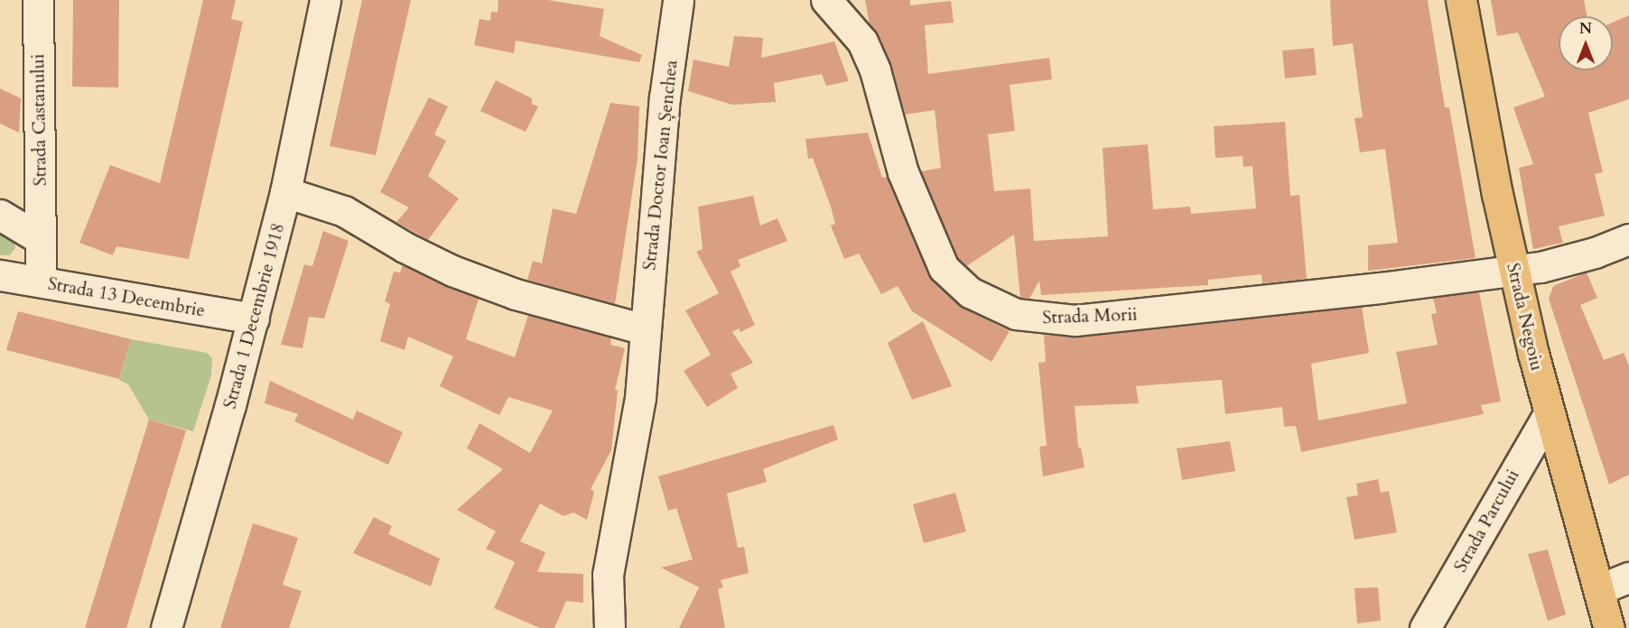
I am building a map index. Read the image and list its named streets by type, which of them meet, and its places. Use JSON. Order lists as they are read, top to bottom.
{
  "streets": {
    "main road": ["Strada Negoiu"],
    "street": [
      "Strada Castanului",
      "Strada Doctor Ioan Șenchea",
      "Strada 13 Decembrie",
      "Strada 1 Decembrie 1918",
      "Strada Morii",
      "Strada Parcului"
    ]
  },
  "crossings": [
    ["Strada Castanului", "Strada 13 Decembrie"],
    ["Strada 13 Decembrie", "Strada 1 Decembrie 1918"],
    ["Strada Morii", "Strada Negoiu"],
    ["Strada Negoiu", "Strada Parcului"]
  ],
  "north": "top"
}
